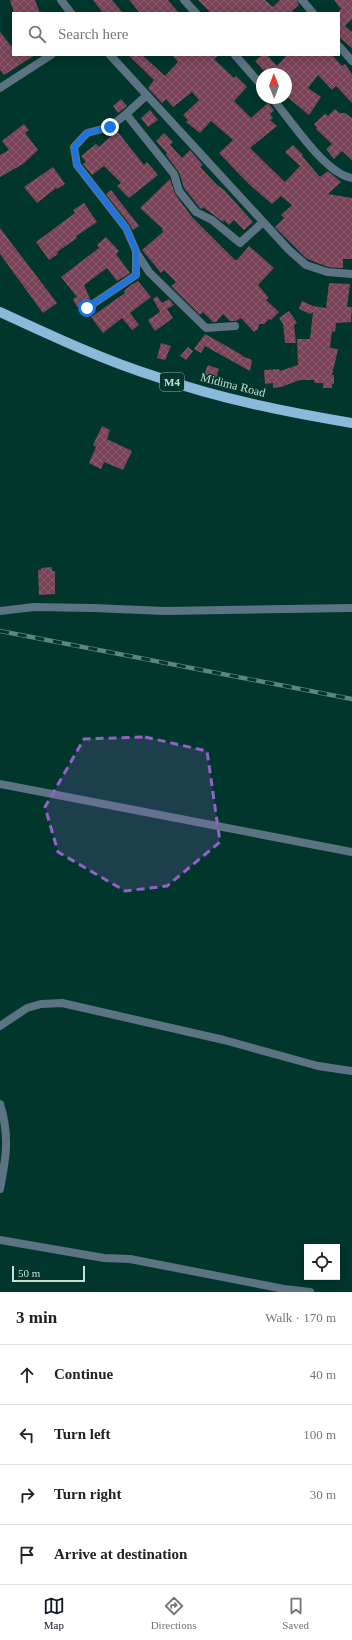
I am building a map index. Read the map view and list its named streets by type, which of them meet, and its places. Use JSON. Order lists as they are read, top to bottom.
{
  "streets": {
    "main road": ["M4", "Midima Road"]
  },
  "scale_bar": "50 m",
  "north": "top",
  "page": {
    "search": "Search here",
    "scale": "50 m",
    "heading": ["3 min", "Walk · 170 m"],
    "list": [
      ["Continue", "40 m"],
      ["Turn left", "100 m"],
      ["Turn right", "30 m"],
      "Arrive at destination"
    ],
    "nav": ["Map", "Directions", "Saved"]
  }
}
